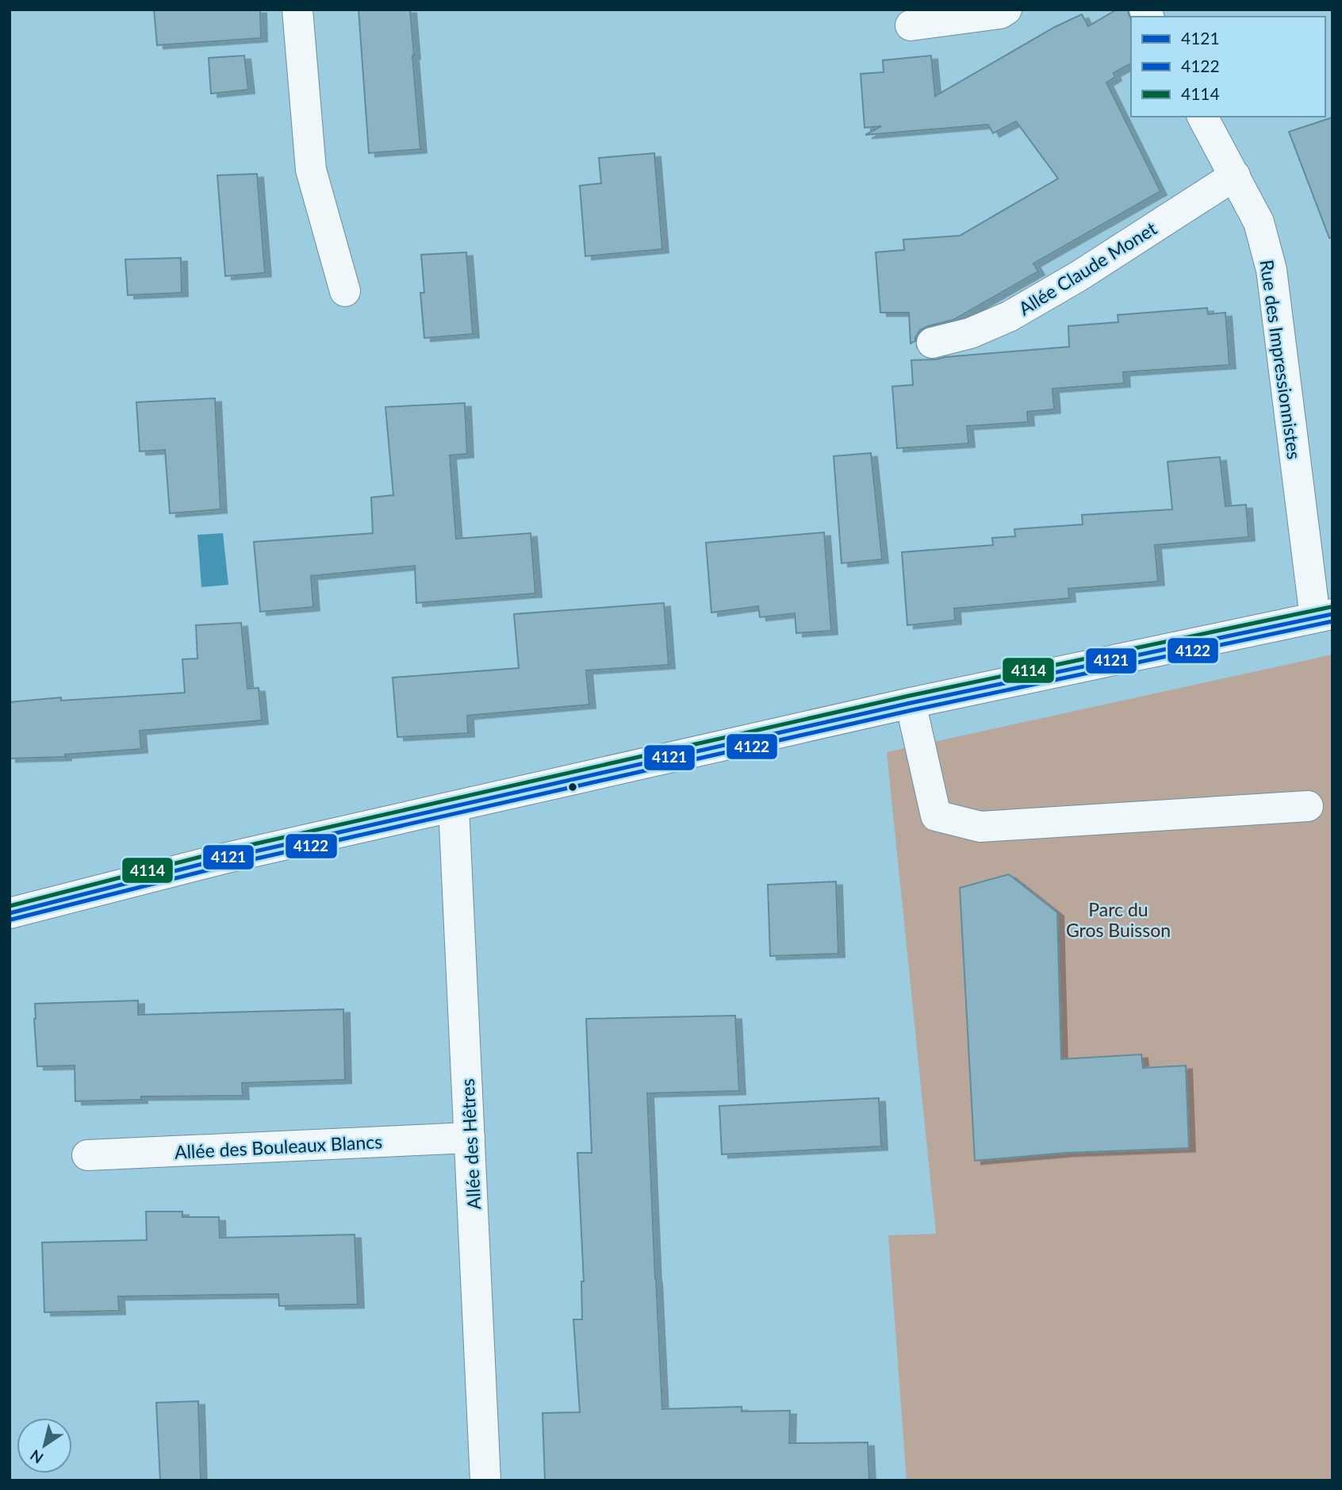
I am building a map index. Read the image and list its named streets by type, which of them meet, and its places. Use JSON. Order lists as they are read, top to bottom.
{
  "streets": {
    "street": [
      "Allée Claude Monet",
      "Rue des Impressionnistes",
      "Allée des Hêtres",
      "Allée des Bouleaux Blancs"
    ]
  },
  "crossings": [
    ["Allée Claude Monet", "Rue des Impressionnistes"],
    ["Allée des Hêtres", "Allée des Bouleaux Blancs"]
  ],
  "parks": ["Parc du Gros Buisson"],
  "lines": ["transit line 4114", "transit line 4121", "transit line 4122"],
  "legend": ["4121", "4122", "4114"],
  "north": "bottom left"
}
